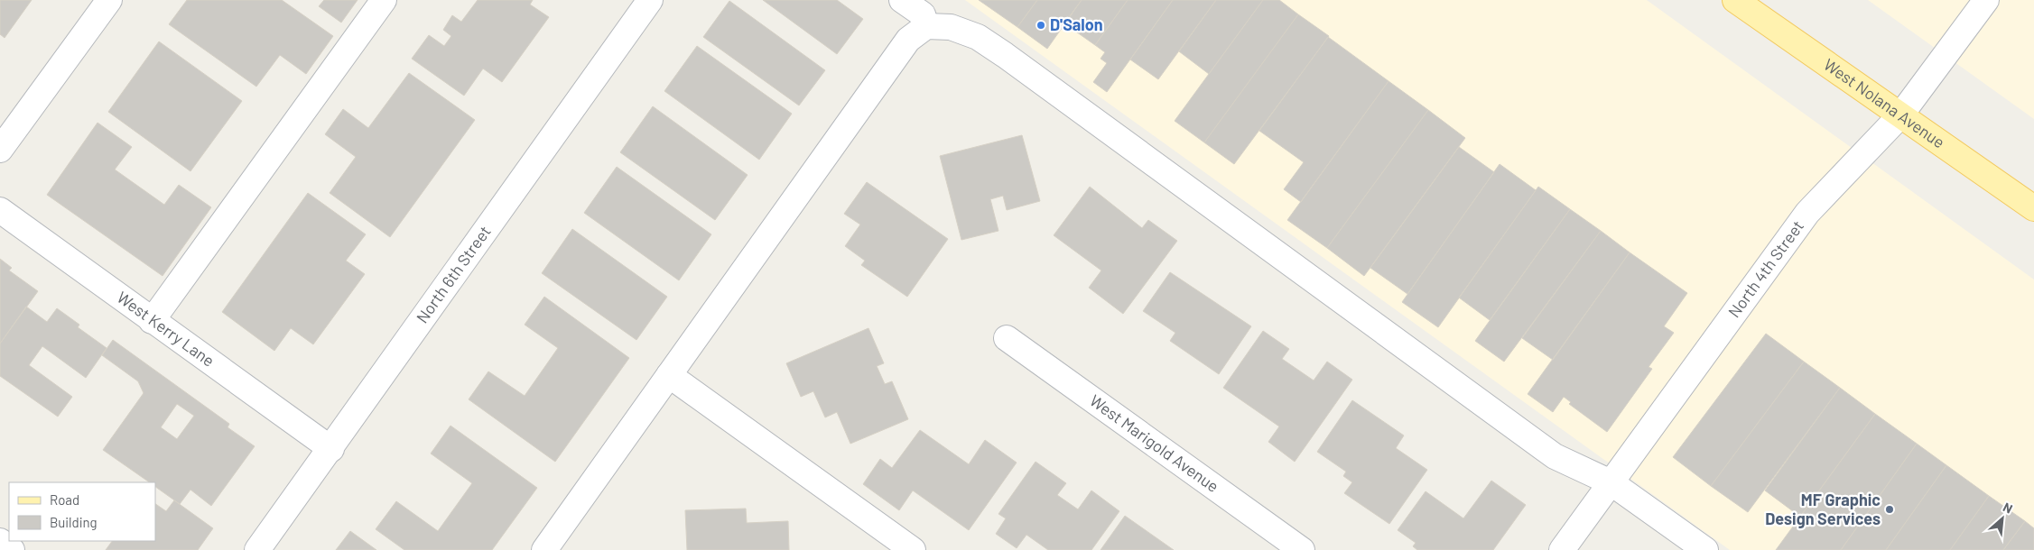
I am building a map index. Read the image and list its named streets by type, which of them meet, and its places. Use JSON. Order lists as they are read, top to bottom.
{
  "streets": {
    "main road": ["West Nolana Avenue"],
    "street": [
      "North 4th Street",
      "North 6th Street",
      "West Kerry Lane",
      "West Marigold Avenue"
    ]
  },
  "crossings": [
    ["West Nolana Avenue", "North 4th Street"],
    ["North 6th Street", "West Kerry Lane"]
  ],
  "places": ["D'Salon", "MF Graphic Design Services"],
  "legend": ["Road", "Building"],
  "north": "top right"
}
